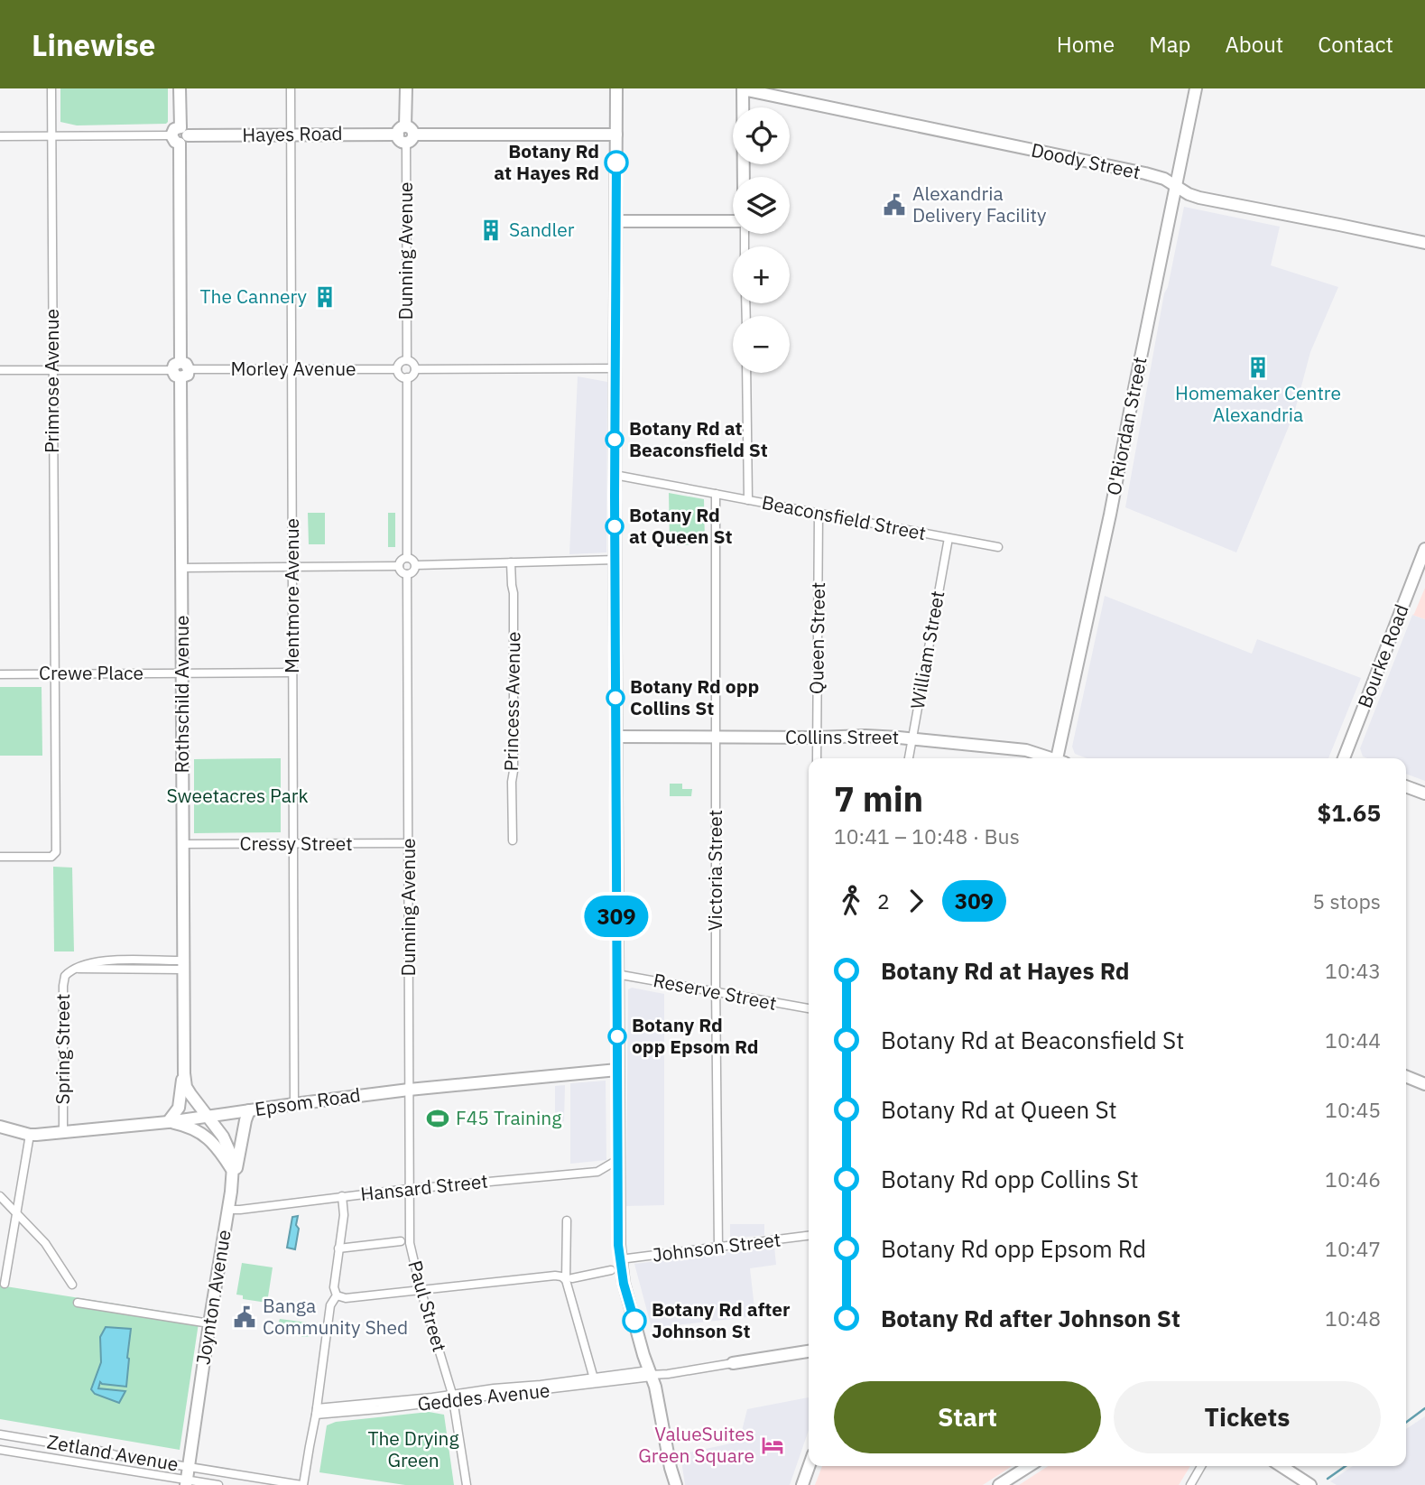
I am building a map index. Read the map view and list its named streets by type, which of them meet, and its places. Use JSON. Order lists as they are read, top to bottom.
{
  "streets": {
    "street": [
      "Hayes Road",
      "Doody Street",
      "Dunning Avenue",
      "Morley Avenue",
      "Primrose Avenue",
      "O'Riordan Street",
      "Beaconsfield Street",
      "Mentmore Avenue",
      "Queen Street",
      "William Street",
      "Bourke Road",
      "Crewe Place",
      "Rothschild Avenue",
      "Princess Avenue",
      "Collins Street",
      "Cressy Street",
      "Victoria Street",
      "Reserve Street",
      "Spring Street",
      "Epsom Road",
      "Hansard Street",
      "Johnson Street",
      "Joynton Avenue",
      "Paul Street",
      "Geddes Avenue",
      "Zetland Avenue"
    ]
  },
  "crossings": [
    ["Hayes Road", "Dunning Avenue"],
    ["Hayes Road", "Primrose Avenue"],
    ["Hayes Road", "Mentmore Avenue"],
    ["Hayes Road", "Rothschild Avenue"],
    ["Doody Street", "O'Riordan Street"],
    ["Dunning Avenue", "Morley Avenue"],
    ["Dunning Avenue", "Cressy Street"],
    ["Dunning Avenue", "Epsom Road"],
    ["Dunning Avenue", "Hansard Street"],
    ["Dunning Avenue", "Paul Street"],
    ["Morley Avenue", "Primrose Avenue"],
    ["Morley Avenue", "Mentmore Avenue"],
    ["Morley Avenue", "Rothschild Avenue"],
    ["Primrose Avenue", "Crewe Place"],
    ["Beaconsfield Street", "Queen Street"],
    ["Beaconsfield Street", "William Street"],
    ["Beaconsfield Street", "Victoria Street"],
    ["Mentmore Avenue", "Crewe Place"],
    ["Mentmore Avenue", "Cressy Street"],
    ["Mentmore Avenue", "Epsom Road"],
    ["Queen Street", "Collins Street"],
    ["William Street", "Collins Street"],
    ["Crewe Place", "Rothschild Avenue"],
    ["Rothschild Avenue", "Cressy Street"],
    ["Rothschild Avenue", "Epsom Road"],
    ["Rothschild Avenue", "Joynton Avenue"],
    ["Collins Street", "Victoria Street"],
    ["Victoria Street", "Reserve Street"],
    ["Victoria Street", "Johnson Street"],
    ["Spring Street", "Epsom Road"],
    ["Epsom Road", "Joynton Avenue"],
    ["Hansard Street", "Joynton Avenue"],
    ["Joynton Avenue", "Zetland Avenue"],
    ["Paul Street", "Geddes Avenue"]
  ],
  "parks": ["Sweetacres Park", "The Drying Green"],
  "places": {
    "other": [
      "Botany Rd at Hayes Rd",
      "Botany Rd at Beaconsfield St",
      "Botany Rd at Queen St",
      "Botany Rd opp Collins St",
      "Botany Rd opp Epsom Rd",
      "Botany Rd after Johnson St"
    ],
    "public building": ["Alexandria Delivery Facility", "Banga Community Shed"],
    "building": ["Sandler", "The Cannery", "Homemaker Centre Alexandria"],
    "sports": ["F45 Training"],
    "hotel": ["ValueSuites Green Square"]
  },
  "lines": ["bus line 309"],
  "page": {
    "header": "Linewise",
    "nav": [
      "Home",
      "Map",
      "About",
      "Contact"
    ],
    "on_map": "309",
    "map_buttons": ["+", "−"],
    "heading": ["7 min", "10:41 – 10:48 · Bus", "$1.65"],
    "legs": ["2", "309", "5 stops"],
    "list": [
      {
        "name": "Botany Rd at Hayes Rd",
        "value": "10:43"
      },
      {
        "name": "Botany Rd at Beaconsfield St",
        "value": "10:44"
      },
      {
        "name": "Botany Rd at Queen St",
        "value": "10:45"
      },
      {
        "name": "Botany Rd opp Collins St",
        "value": "10:46"
      },
      {
        "name": "Botany Rd opp Epsom Rd",
        "value": "10:47"
      },
      {
        "name": "Botany Rd after Johnson St",
        "value": "10:48"
      }
    ],
    "buttons": ["Start", "Tickets"]
  }
}
